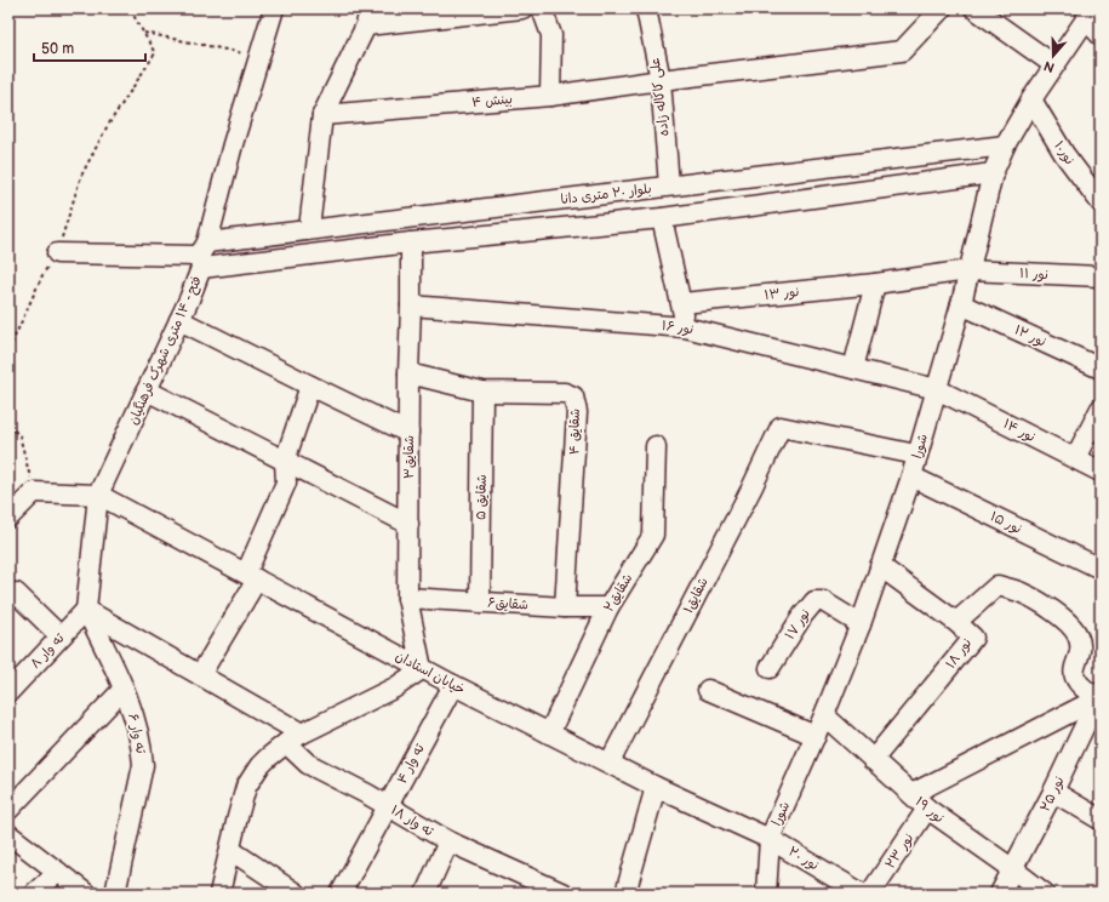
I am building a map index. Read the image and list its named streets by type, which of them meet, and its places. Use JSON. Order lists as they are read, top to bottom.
{
  "streets": {
    "street": [
      "علی کاکاله زاده",
      "بینش ۴",
      "نور۱۰",
      "بلوار ۲۰ متری دانا",
      "نور ۱۱",
      "نور ۱۳",
      "نور ۱۶",
      "نور ۱۲",
      "فتح - ۱۴ متری شهرک فرهنگیان",
      "نور ۱۴",
      "شقایق ۴",
      "شورا",
      "شقایق۳",
      "شقایق ۵",
      "نور ۱۵",
      "شقایق۲",
      "شقایق۱",
      "شقایق۶",
      "نور ۱۷",
      "ته وار ۸",
      "نور ۱۸",
      "خیابان استادان",
      "ته وار ۶",
      "ته وار ۴",
      "نور ۲۵",
      "نور ۱۹",
      "ته وار ۱۸",
      "نور ۲۳",
      "نور ۲۰"
    ]
  },
  "crossings": [
    ["علی کاکاله زاده", "بینش ۴"],
    ["علی کاکاله زاده", "بلوار ۲۰ متری دانا"],
    ["نور۱۰", "شورا"],
    ["بلوار ۲۰ متری دانا", "فتح - ۱۴ متری شهرک فرهنگیان"],
    ["بلوار ۲۰ متری دانا", "شورا"],
    ["نور ۱۱", "نور ۱۳"],
    ["نور ۱۱", "شورا"],
    ["نور ۱۳", "شورا"],
    ["نور ۱۶", "نور ۱۴"],
    ["نور ۱۶", "شورا"],
    ["نور ۱۶", "شقایق۳"],
    ["نور ۱۲", "شورا"],
    ["فتح - ۱۴ متری شهرک فرهنگیان", "ته وار ۸"],
    ["فتح - ۱۴ متری شهرک فرهنگیان", "خیابان استادان"],
    ["فتح - ۱۴ متری شهرک فرهنگیان", "ته وار ۶"],
    ["فتح - ۱۴ متری شهرک فرهنگیان", "ته وار ۱۸"],
    ["نور ۱۴", "شورا"],
    ["شقایق ۴", "شقایق۳"],
    ["شقایق ۴", "شقایق ۵"],
    ["شقایق ۴", "شقایق۶"],
    ["شورا", "نور ۱۵"],
    ["شورا", "شقایق۱"],
    ["شورا", "نور ۱۷"],
    ["شورا", "نور ۱۸"],
    ["شورا", "خیابان استادان"],
    ["شورا", "نور ۱۹"],
    ["شورا", "نور ۲۰"],
    ["شقایق۳", "شقایق۶"],
    ["شقایق۳", "خیابان استادان"],
    ["شقایق ۵", "شقایق۶"],
    ["شقایق۲", "شقایق۶"],
    ["شقایق۲", "خیابان استادان"],
    ["شقایق۱", "خیابان استادان"],
    ["ته وار ۸", "ته وار ۶"],
    ["ته وار ۸", "ته وار ۱۸"],
    ["نور ۱۸", "نور ۱۹"],
    ["خیابان استادان", "ته وار ۴"],
    ["خیابان استادان", "نور ۲۰"],
    ["ته وار ۶", "ته وار ۱۸"],
    ["ته وار ۴", "ته وار ۱۸"],
    ["نور ۲۵", "نور ۱۹"],
    ["نور ۱۹", "نور ۲۳"]
  ],
  "scale_bar": "50 m",
  "north": "bottom"
}
